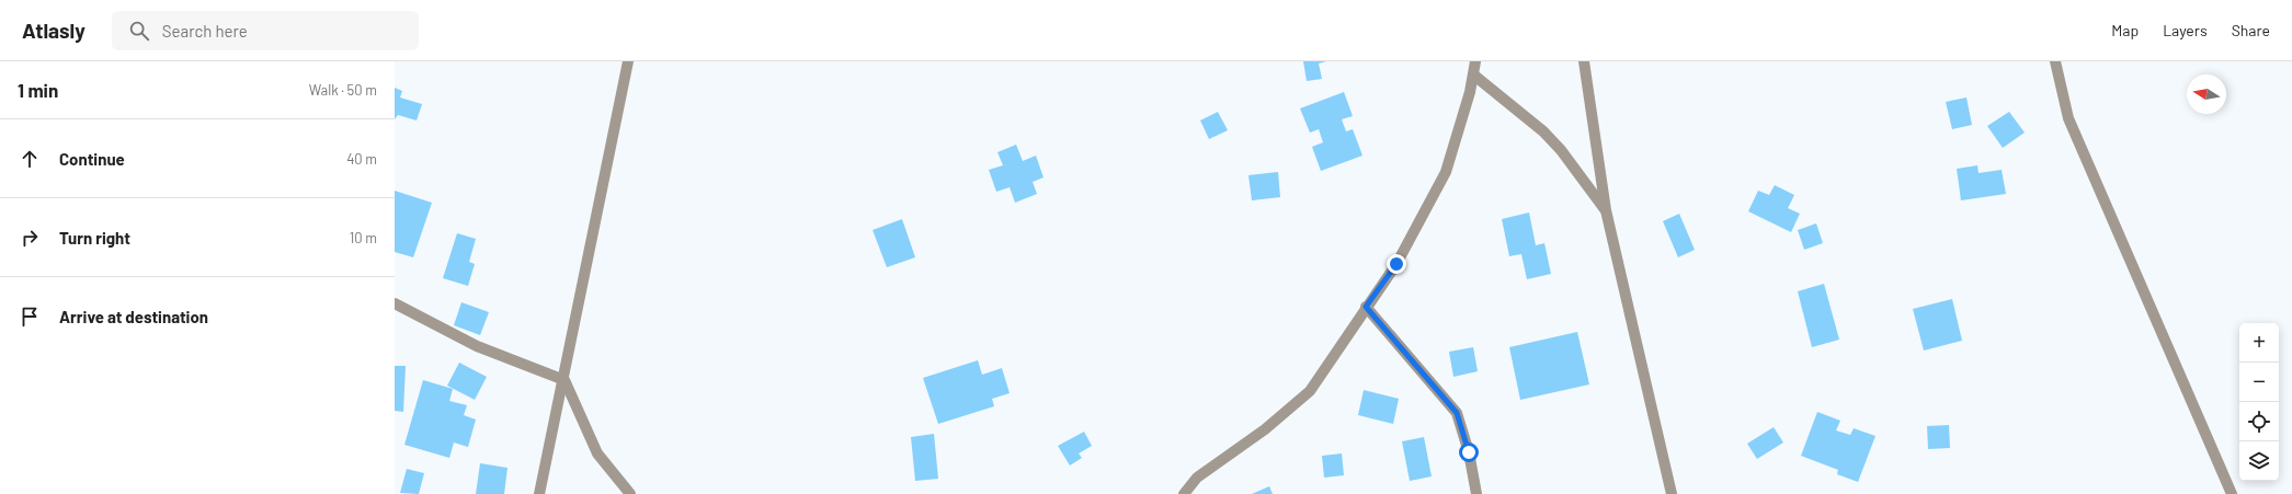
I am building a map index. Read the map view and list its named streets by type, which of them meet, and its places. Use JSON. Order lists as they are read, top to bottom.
{
  "north": "left",
  "page": {
    "header": "Atlasly",
    "search": "Search here",
    "nav": ["Map", "Layers", "Share"],
    "heading": ["1 min", "Walk · 50 m"],
    "list": [
      ["Continue", "40 m"],
      ["Turn right", "10 m"],
      "Arrive at destination"
    ],
    "map_buttons": ["+", "−"]
  }
}
